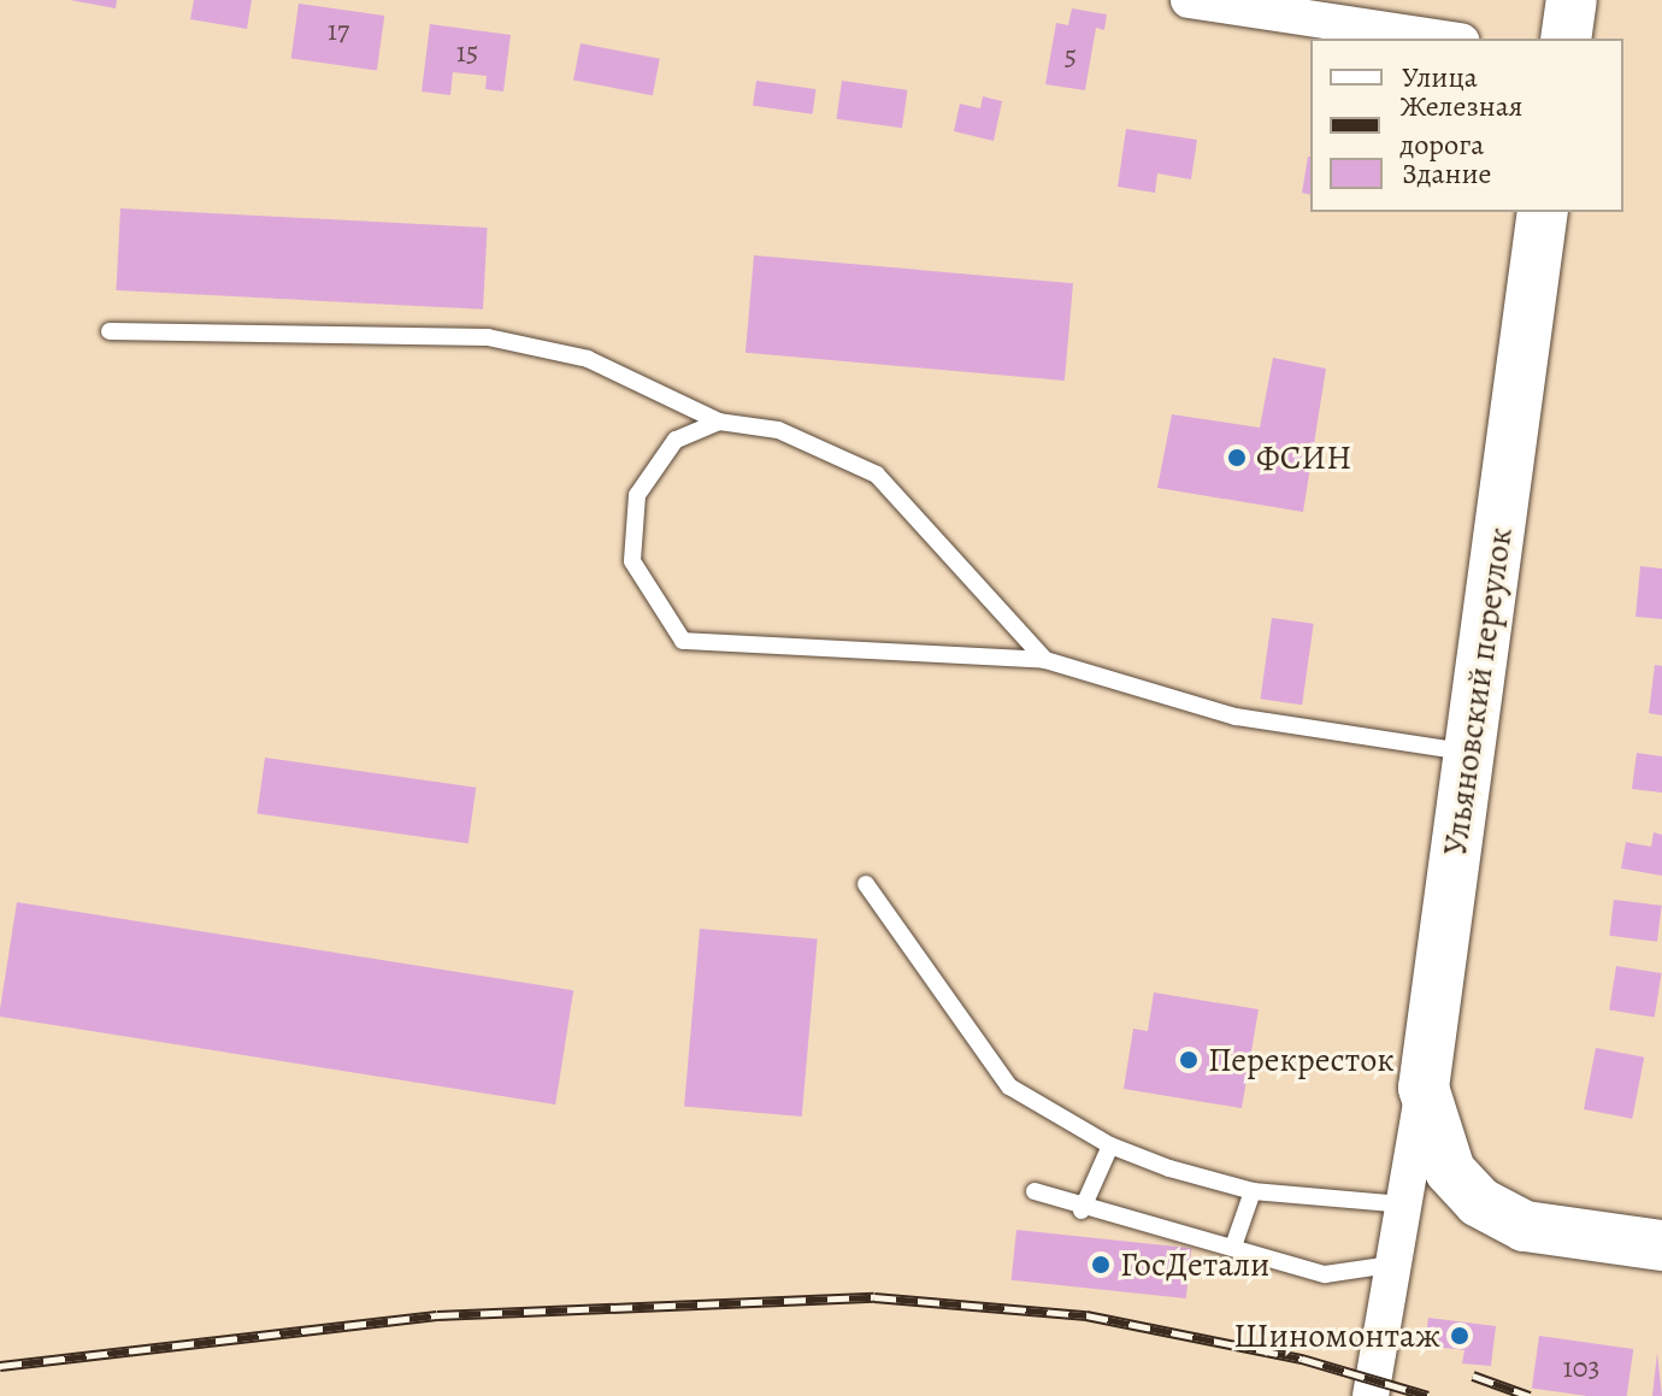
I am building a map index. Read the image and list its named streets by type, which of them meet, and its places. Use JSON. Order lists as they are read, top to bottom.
{
  "streets": {
    "main road": ["Ульяновский переулок"]
  },
  "places": [
    "ФСИН",
    "Перекресток",
    "ГосДетали",
    "Шиномонтаж"
  ],
  "house_numbers": [
    "17",
    "15",
    "5",
    "103"
  ],
  "legend": ["Улица", "Железная дорога", "Здание"]
}
